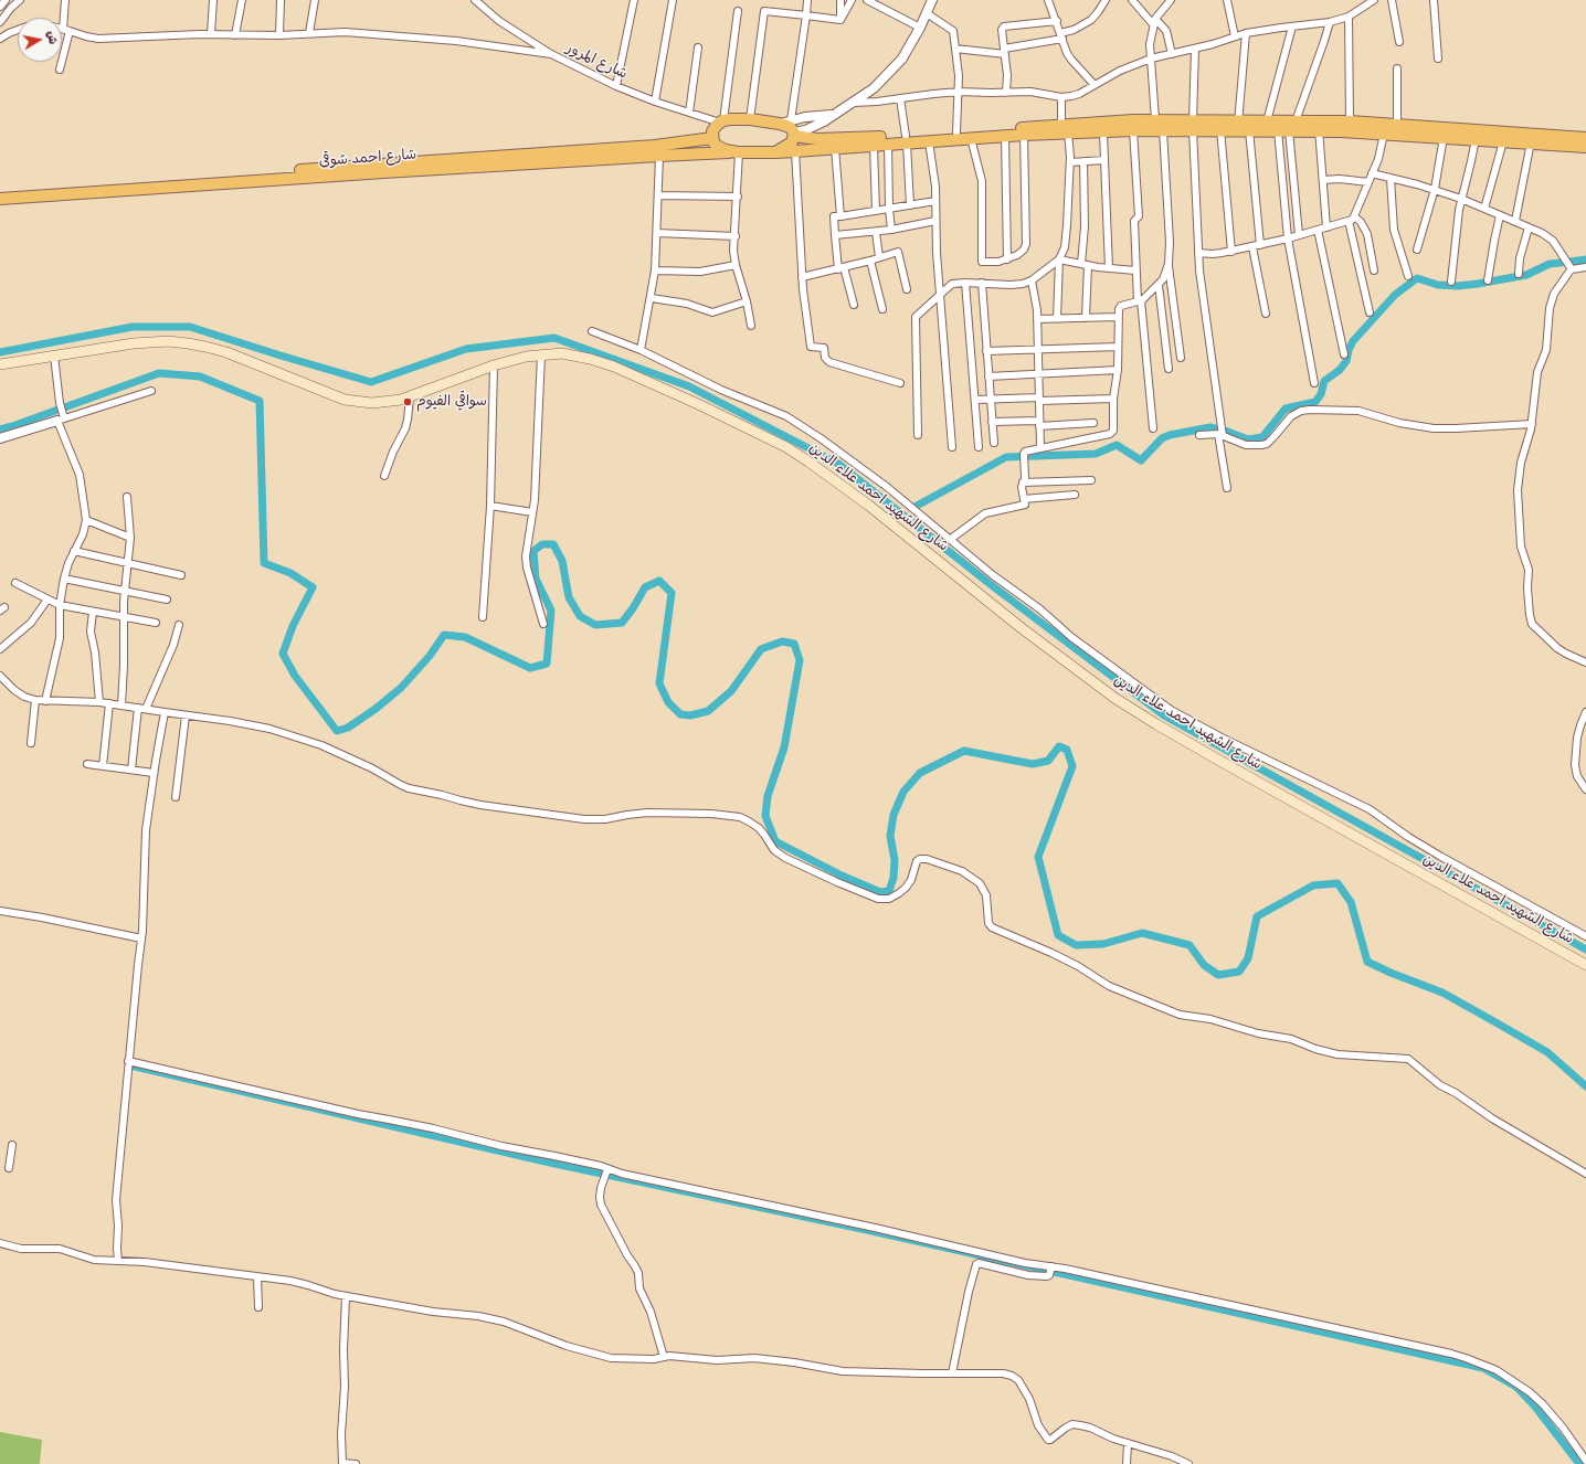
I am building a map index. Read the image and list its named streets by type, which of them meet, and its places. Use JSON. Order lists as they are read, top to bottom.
{
  "streets": {
    "main road": ["شارع احمد شوقى", "شارع الشهيد احمد علاء الدين"],
    "street": ["شارع المرور"]
  },
  "places": ["سواقي الفيوم"],
  "north": "right"
}
